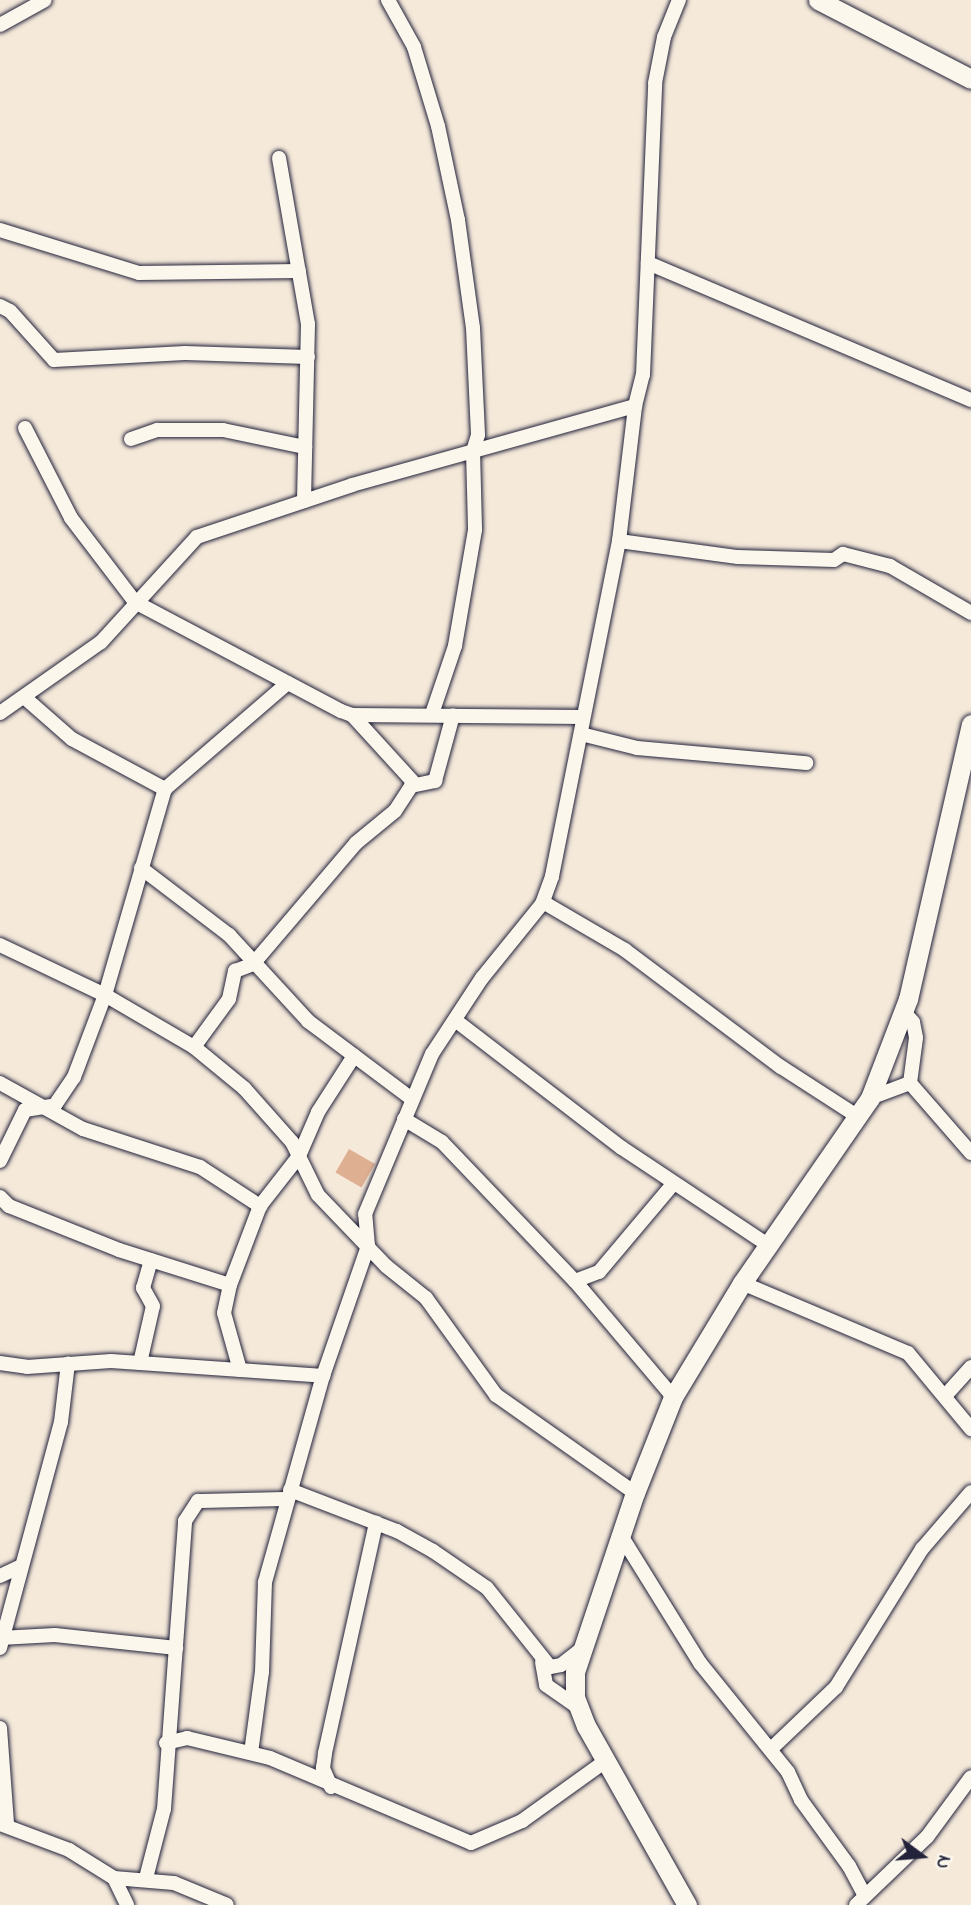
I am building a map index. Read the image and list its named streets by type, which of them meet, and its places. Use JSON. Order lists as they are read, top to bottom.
{
  "north": "right"
}
